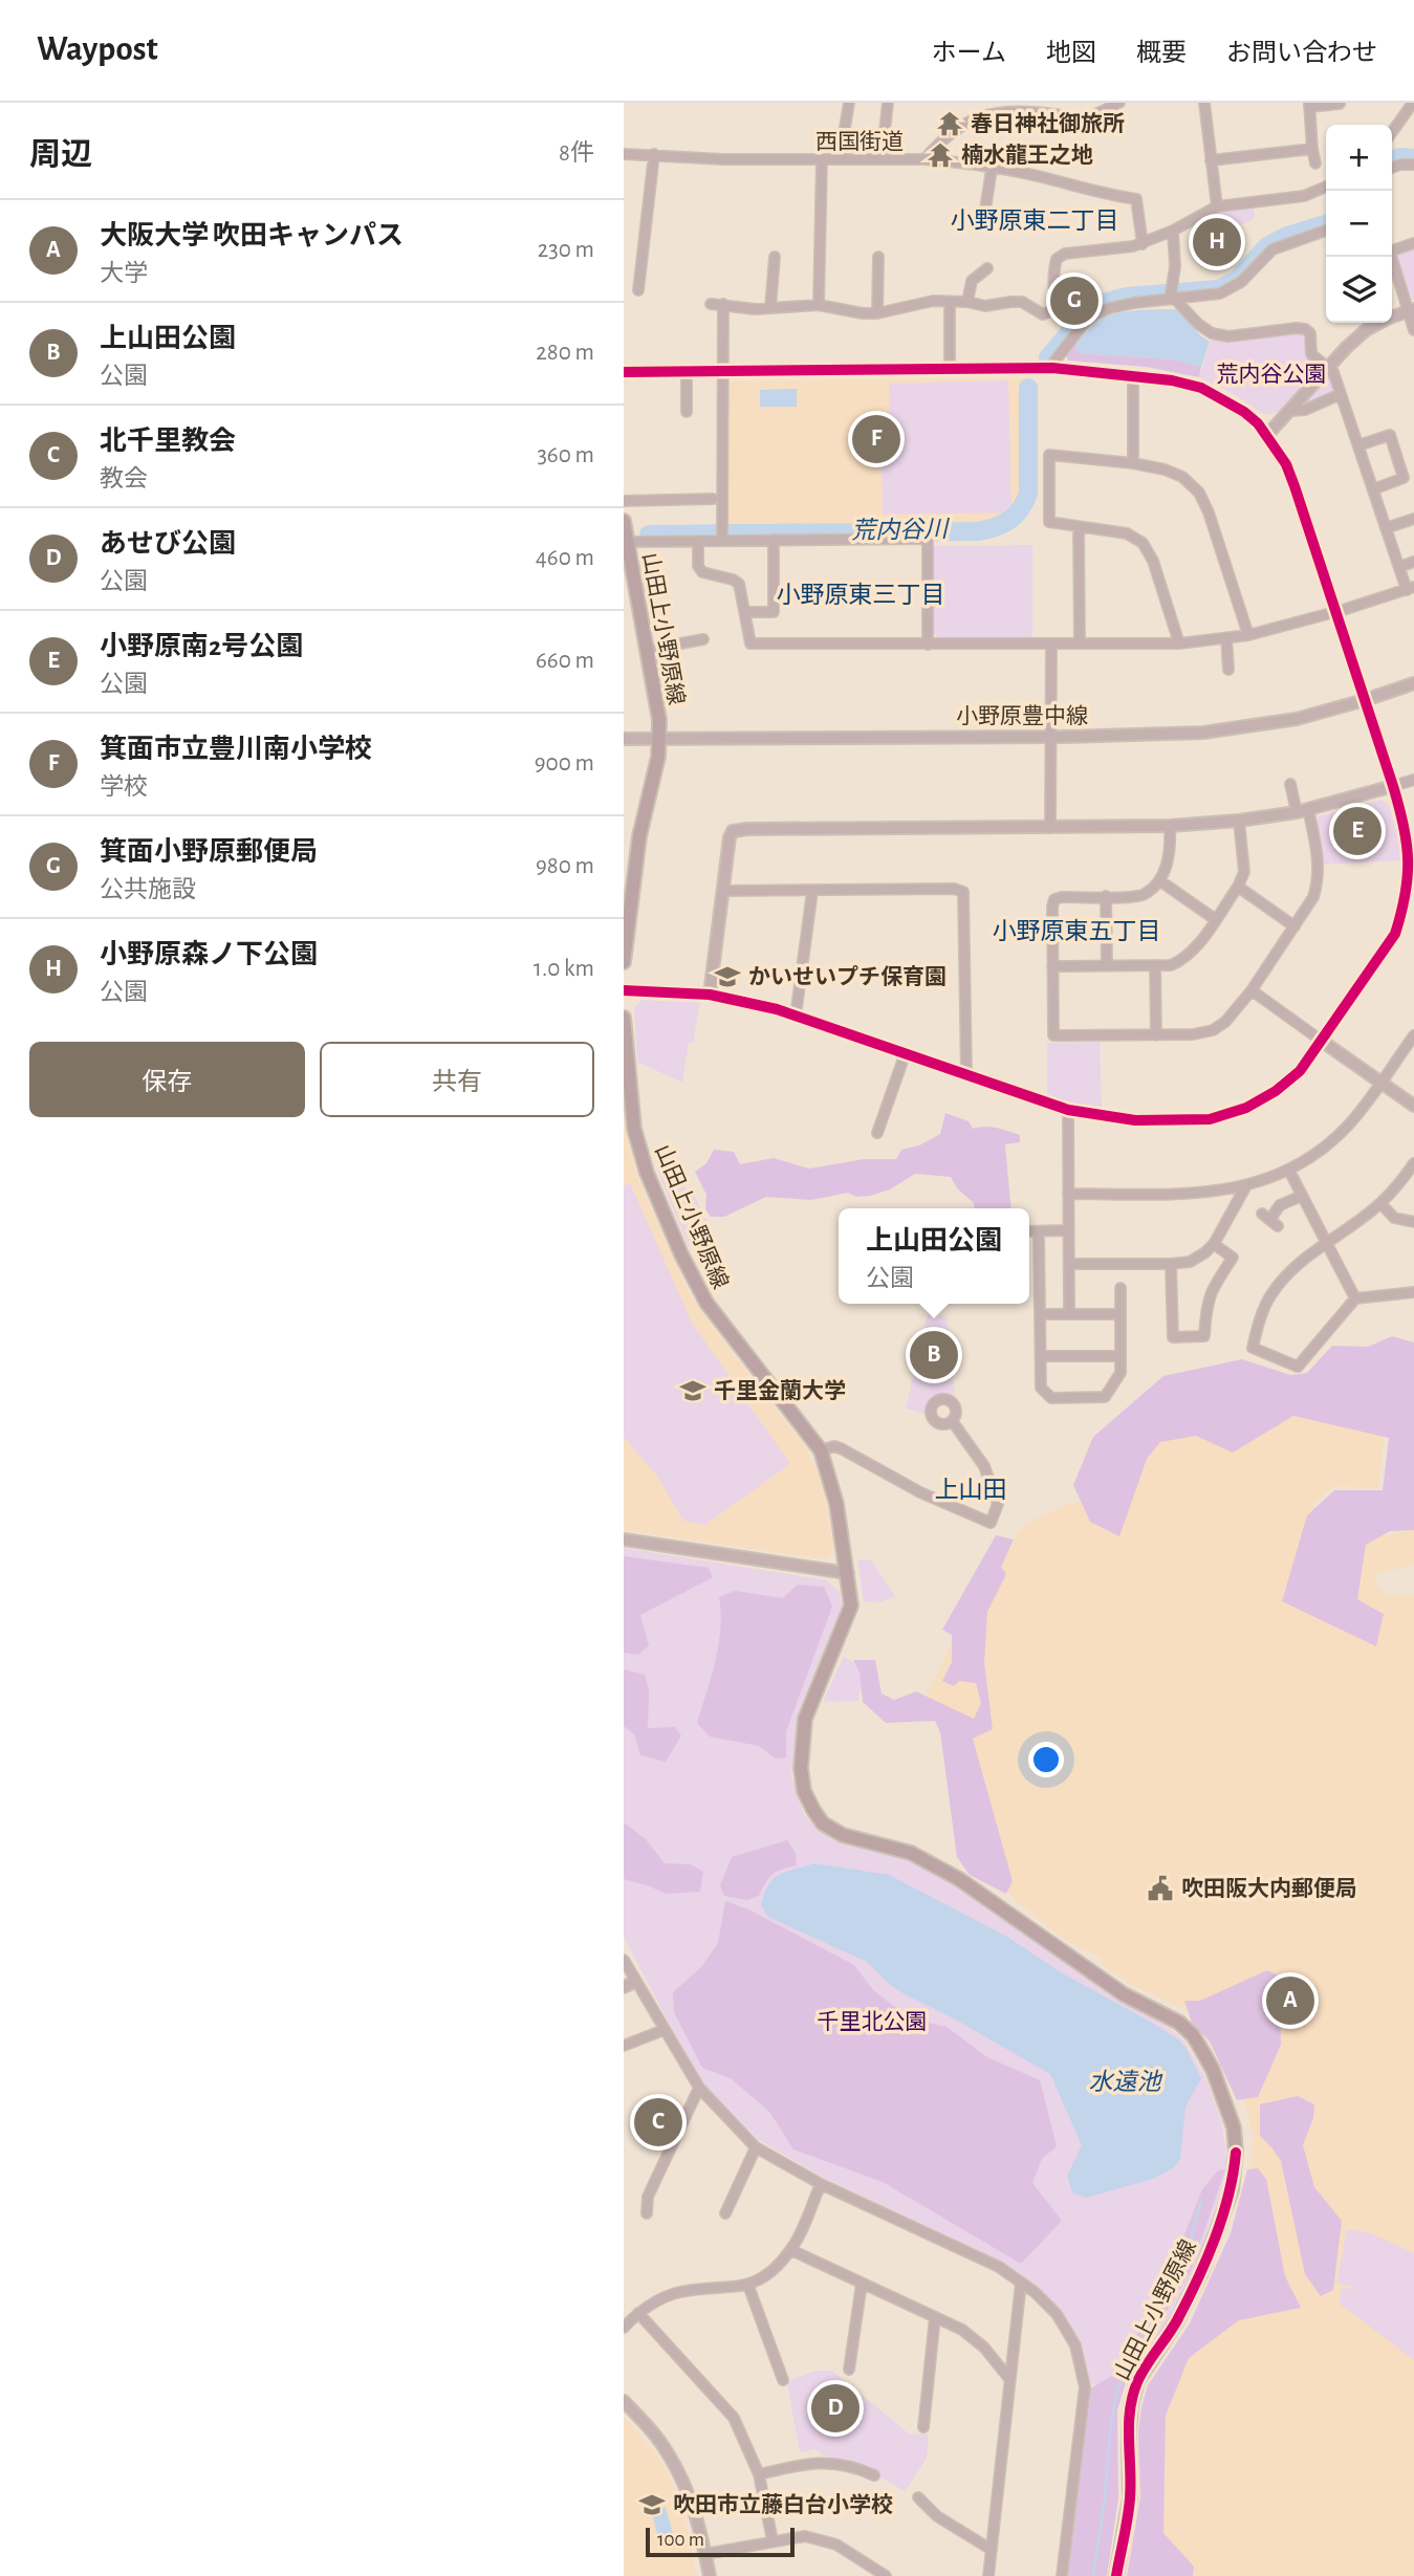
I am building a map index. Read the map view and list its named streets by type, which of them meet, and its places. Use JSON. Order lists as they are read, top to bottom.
{
  "streets": {
    "main road": ["山田上小野原線"],
    "street": ["西国街道", "小野原豊中線"]
  },
  "crossings": [
    ["山田上小野原線", "小野原豊中線"]
  ],
  "districts": [
    "小野原東二丁目",
    "小野原東三丁目",
    "小野原東五丁目",
    "上山田"
  ],
  "water": ["荒内谷川", "水遠池"],
  "parks": ["荒内谷公園", "千里北公園"],
  "places": {
    "temple": ["春日神社御旅所", "楠水龍王之地"],
    "school or university": ["かいせいプチ保育園", "千里金蘭大学", "吹田市立藤白台小学校"],
    "public building": ["吹田阪大内郵便局"]
  },
  "scale_bar": "100 m",
  "page": {
    "header": "Waypost",
    "nav": [
      "ホーム",
      "地図",
      "概要",
      "お問い合わせ"
    ],
    "heading": ["周辺", "8件"],
    "map_buttons": ["+", "−"],
    "list": [
      {
        "mark": "A",
        "name": "大阪大学 吹田キャンパス",
        "note": "大学",
        "value": "230 m"
      },
      {
        "mark": "B",
        "name": "上山田公園",
        "note": "公園",
        "value": "280 m"
      },
      {
        "mark": "C",
        "name": "北千里教会",
        "note": "教会",
        "value": "360 m"
      },
      {
        "mark": "D",
        "name": "あせび公園",
        "note": "公園",
        "value": "460 m"
      },
      {
        "mark": "E",
        "name": "小野原南2号公園",
        "note": "公園",
        "value": "660 m"
      },
      {
        "mark": "F",
        "name": "箕面市立豊川南小学校",
        "note": "学校",
        "value": "900 m"
      },
      {
        "mark": "G",
        "name": "箕面小野原郵便局",
        "note": "公共施設",
        "value": "980 m"
      },
      {
        "mark": "H",
        "name": "小野原森ノ下公園",
        "note": "公園",
        "value": "1.0 km"
      }
    ],
    "pins": [
      "H",
      "G",
      "F",
      "E",
      "B",
      "A",
      "C",
      "D"
    ],
    "buttons": ["保存", "共有"],
    "popup": ["上山田公園", "公園"],
    "scale": "100 m"
  }
}
